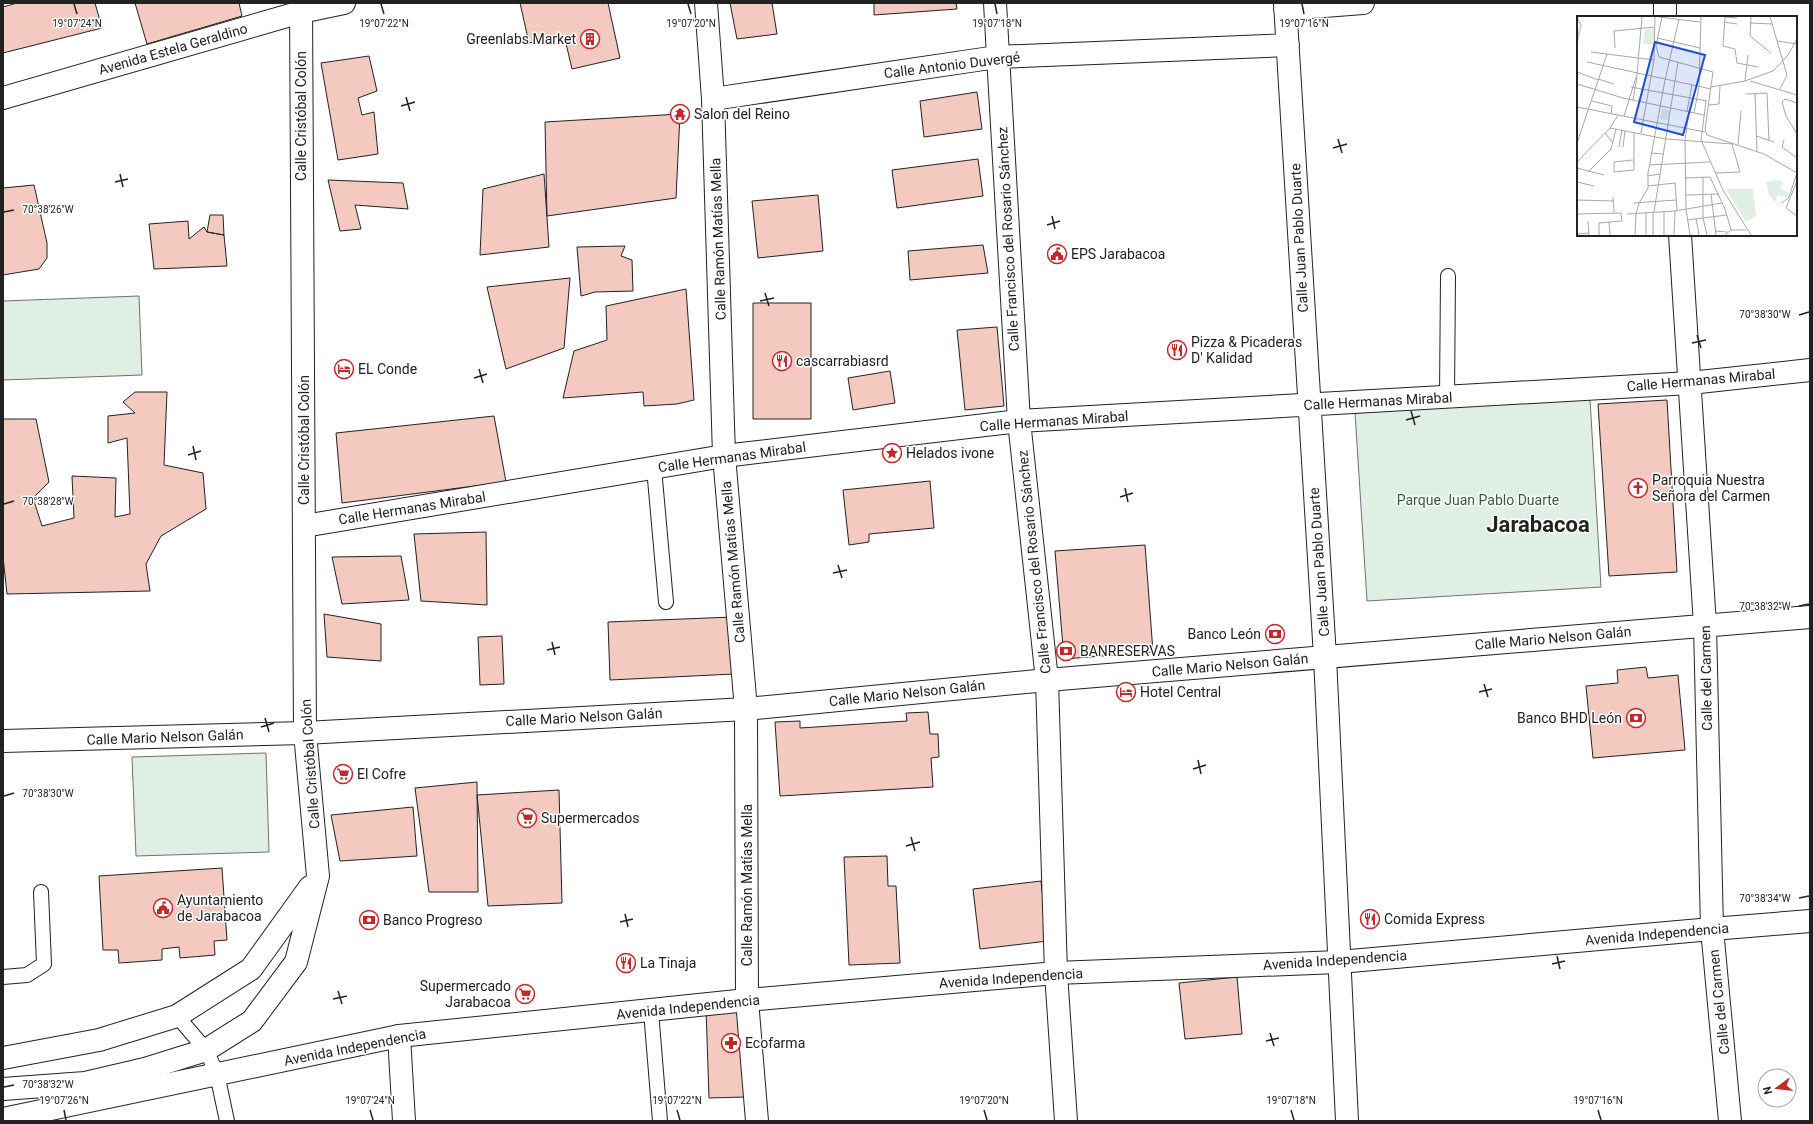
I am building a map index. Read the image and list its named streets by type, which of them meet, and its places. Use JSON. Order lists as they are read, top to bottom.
{
  "streets": {
    "street": [
      "Avenida Estela Geraldino",
      "Calle Antonio Duvergé",
      "Calle Cristóbal Colón",
      "Calle Juan Pablo Duarte",
      "Calle Ramón Matías Mella",
      "Calle Francisco del Rosario Sánchez",
      "Calle Hermanas Mirabal",
      "Calle Mario Nelson Galán",
      "Calle del Carmen",
      "Avenida Independencia"
    ]
  },
  "crossings": [
    ["Avenida Estela Geraldino", "Calle Cristóbal Colón"],
    ["Calle Antonio Duvergé", "Calle Juan Pablo Duarte"],
    ["Calle Antonio Duvergé", "Calle Ramón Matías Mella"],
    ["Calle Antonio Duvergé", "Calle Francisco del Rosario Sánchez"],
    ["Calle Cristóbal Colón", "Calle Hermanas Mirabal"],
    ["Calle Cristóbal Colón", "Calle Mario Nelson Galán"],
    ["Calle Juan Pablo Duarte", "Calle Hermanas Mirabal"],
    ["Calle Juan Pablo Duarte", "Calle Mario Nelson Galán"],
    ["Calle Juan Pablo Duarte", "Avenida Independencia"],
    ["Calle Ramón Matías Mella", "Calle Hermanas Mirabal"],
    ["Calle Ramón Matías Mella", "Calle Mario Nelson Galán"],
    ["Calle Ramón Matías Mella", "Avenida Independencia"],
    ["Calle Francisco del Rosario Sánchez", "Calle Hermanas Mirabal"],
    ["Calle Francisco del Rosario Sánchez", "Calle Mario Nelson Galán"],
    ["Calle Francisco del Rosario Sánchez", "Avenida Independencia"],
    ["Calle Hermanas Mirabal", "Calle del Carmen"],
    ["Calle Mario Nelson Galán", "Calle del Carmen"],
    ["Calle del Carmen", "Avenida Independencia"]
  ],
  "districts": ["Jarabacoa"],
  "parks": ["Parque Juan Pablo Duarte"],
  "places": {
    "building": ["Greenlabs Market"],
    "temple": ["Salon del Reino"],
    "public building": ["EPS Jarabacoa", "Ayuntamiento de Jarabacoa"],
    "restaurant": [
      "Pizza & Picaderas D' Kalidad",
      "cascarrabiasrd",
      "Comida Express",
      "La Tinaja"
    ],
    "hotel": ["EL Conde", "Hotel Central"],
    "place": ["Helados ivone"],
    "church": ["Parroquia Nuestra Señora del Carmen"],
    "bank": [
      "Banco León",
      "BANRESERVAS",
      "Banco BHD León",
      "Banco Progreso"
    ],
    "supermarket": ["El Cofre", "Supermercados", "Supermercado Jarabacoa"],
    "pharmacy": ["Ecofarma"]
  },
  "north": "left",
  "coordinates": [
    "19°07'24\"N",
    "19°07'22\"N",
    "19°07'20\"N",
    "19°07'18\"N",
    "19°07'16\"N",
    "70°38'26\"W",
    "70°38'30\"W",
    "70°38'28\"W",
    "70°38'32\"W",
    "70°38'34\"W",
    "19°07'26\"N"
  ]
}
